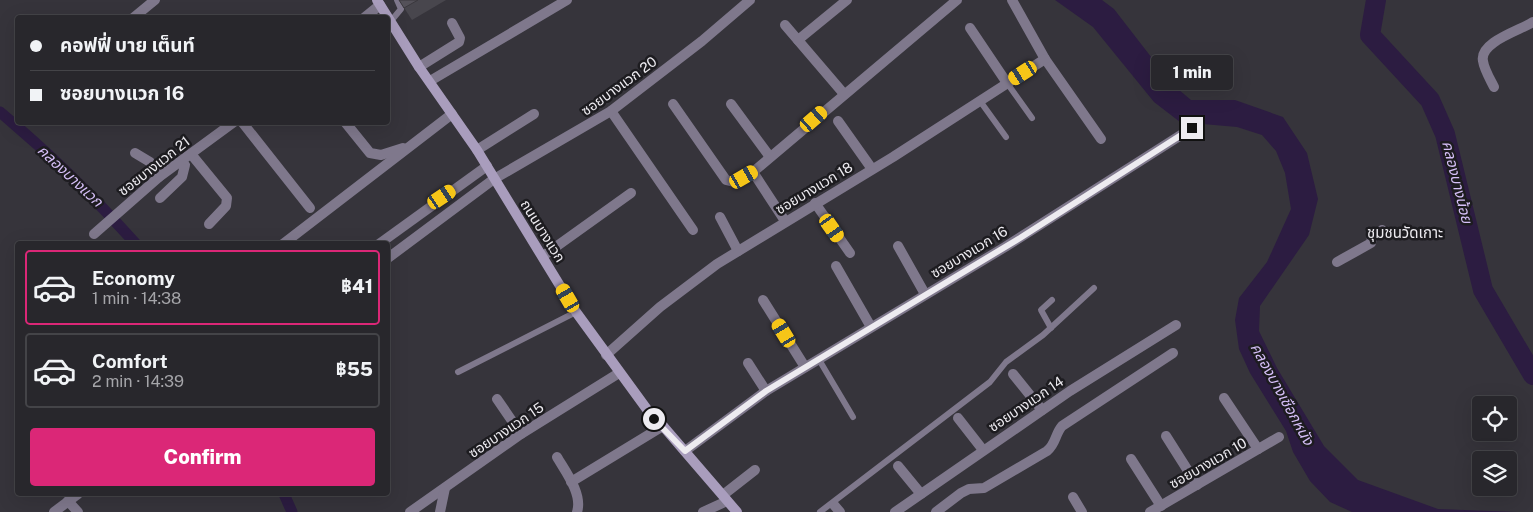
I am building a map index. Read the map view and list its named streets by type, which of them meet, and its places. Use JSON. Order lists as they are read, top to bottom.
{
  "streets": {
    "main road": ["ถนนบางแวก"],
    "street": [
      "ซอยบางแวก 20",
      "ซอยบางแวก 21",
      "ซอยบางแวก 18",
      "ซอยบางแวก 16",
      "ซอยบางแวก 14",
      "ซอยบางแวก 15",
      "ซอยบางแวก 10"
    ]
  },
  "crossings": [
    ["ซอยบางแวก 20", "ถนนบางแวก"],
    ["ซอยบางแวก 18", "ถนนบางแวก"],
    ["ถนนบางแวก", "ซอยบางแวก 16"],
    ["ถนนบางแวก", "ซอยบางแวก 15"]
  ],
  "districts": ["ชุมชนวัดเกาะ"],
  "water": ["คลองบางแวก", "คลองบางน้อย", "คลองบางเชือกหนัง"],
  "page": {
    "banner": ["คอฟฟี่ บาย เต็นท์", "ซอยบางแวก 16"],
    "bubble": "1 min",
    "list": [
      {
        "name": "Economy",
        "note": "1 min · 14:38",
        "value": "฿41"
      },
      {
        "name": "Comfort",
        "note": "2 min · 14:39",
        "value": "฿55"
      }
    ],
    "buttons": "Confirm"
  }
}
